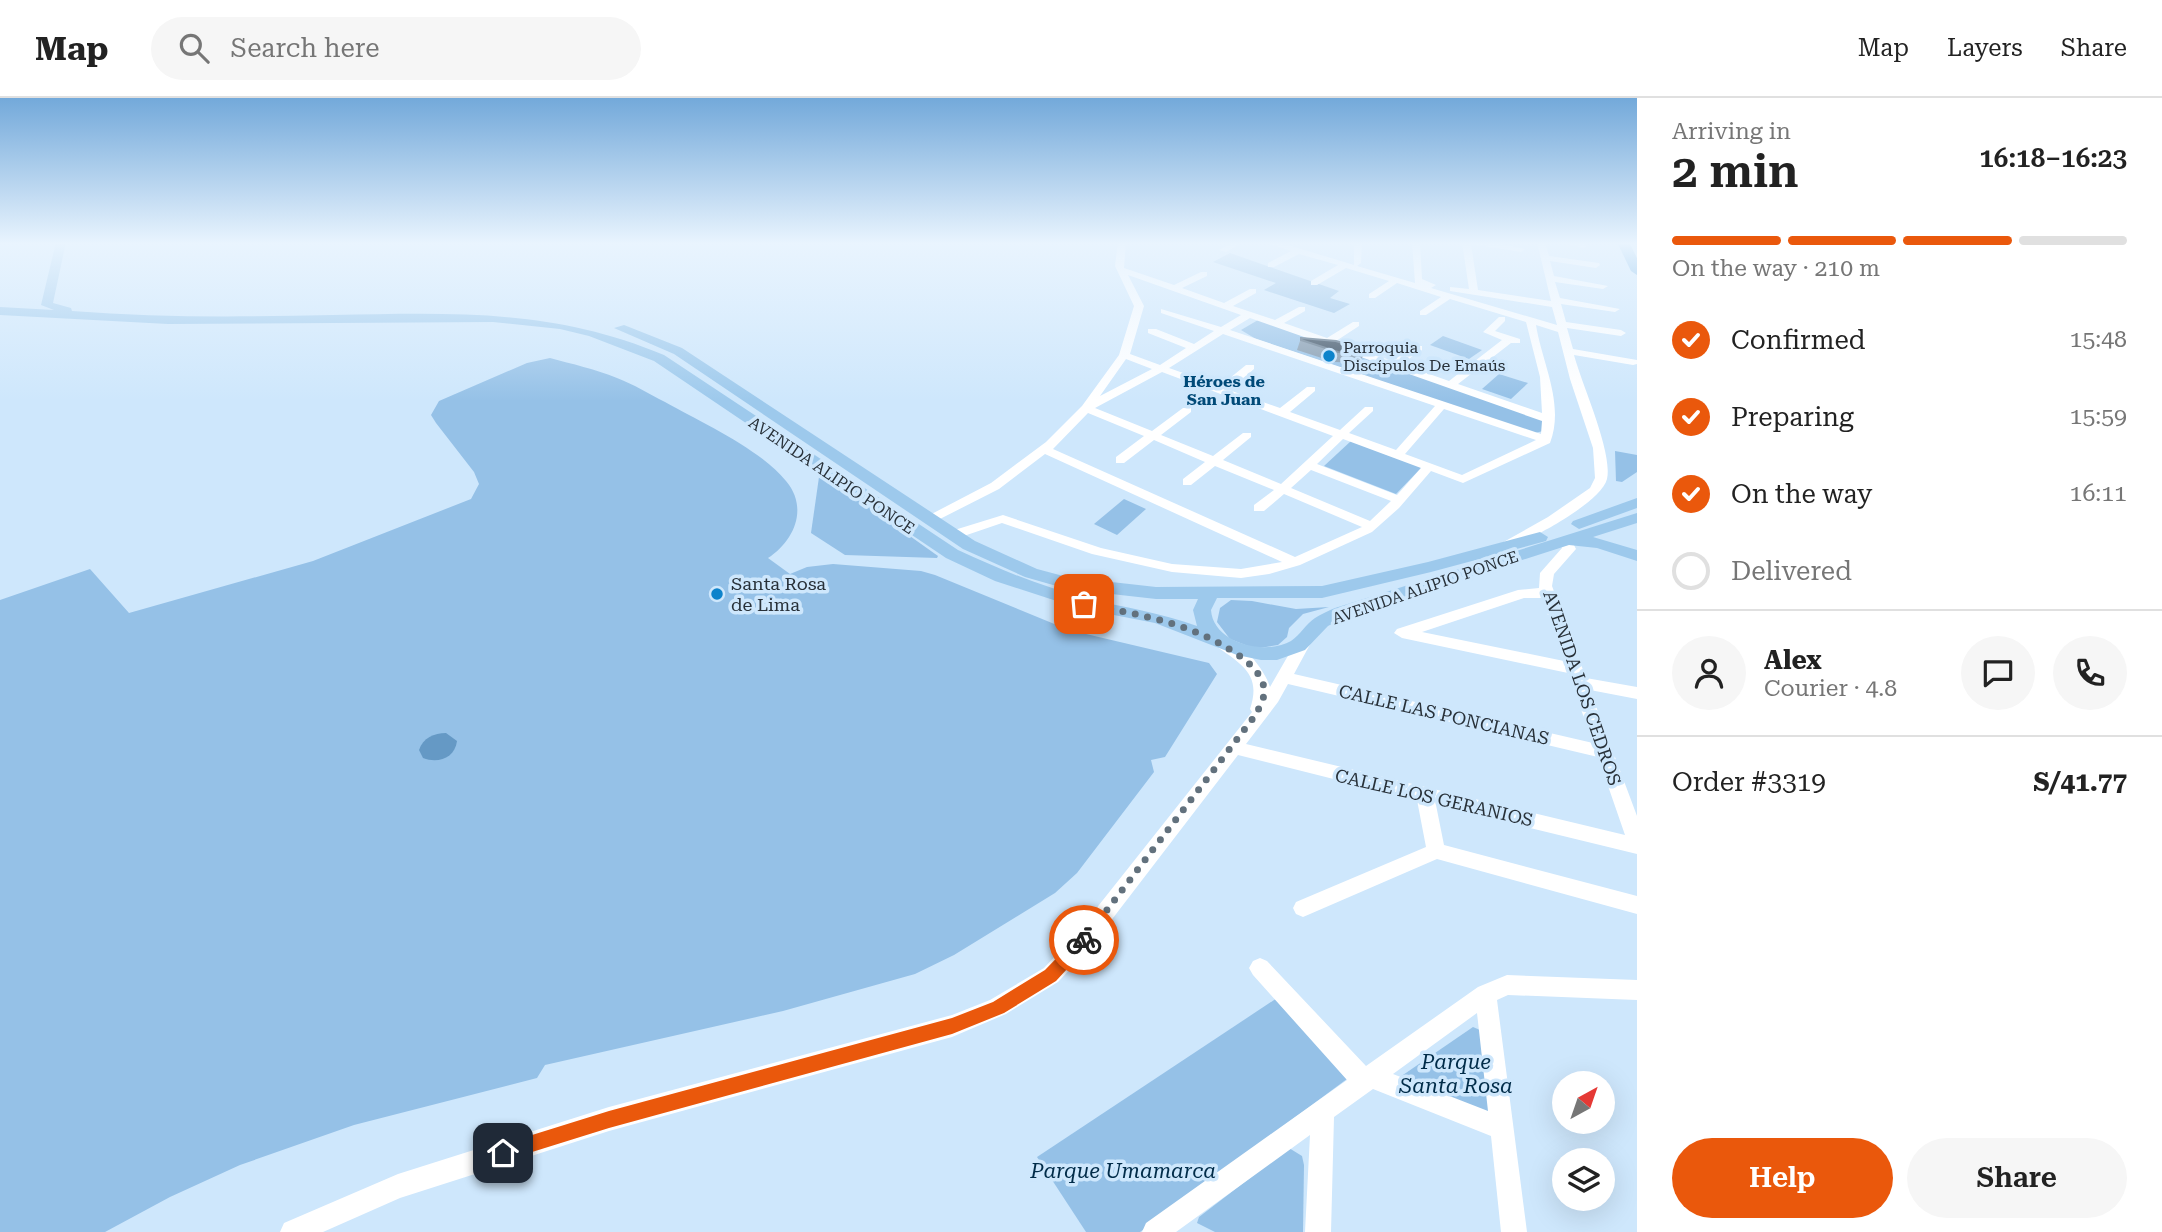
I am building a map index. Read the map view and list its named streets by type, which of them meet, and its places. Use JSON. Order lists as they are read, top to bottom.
{
  "streets": {
    "main road": ["AVENIDA ALIPIO PONCE"],
    "street": ["AVENIDA LOS CEDROS", "CALLE LAS PONCIANAS", "CALLE LOS GERANIOS"]
  },
  "crossings": [
    ["AVENIDA ALIPIO PONCE", "AVENIDA LOS CEDROS"],
    ["AVENIDA LOS CEDROS", "CALLE LAS PONCIANAS"],
    ["AVENIDA LOS CEDROS", "CALLE LOS GERANIOS"]
  ],
  "districts": ["Héroes de San Juan"],
  "parks": ["Parque Santa Rosa", "Parque Umamarca"],
  "places": ["Parroquia Discípulos De Emaús", "Santa Rosa de Lima"],
  "north": "top right",
  "page": {
    "header": "Map",
    "search": "Search here",
    "nav": ["Map", "Layers", "Share"],
    "heading": ["2 min", "Arriving in", "16:18–16:23"],
    "panel": [
      "Alex",
      "Courier · 4.8",
      "Order #3319",
      "S/41.77"
    ],
    "bar": "On the way · 210 m",
    "list": [
      ["Confirmed", "15:48"],
      ["Preparing", "15:59"],
      ["On the way", "16:11"],
      "Delivered"
    ],
    "buttons": ["Help", "Share"]
  }
}
